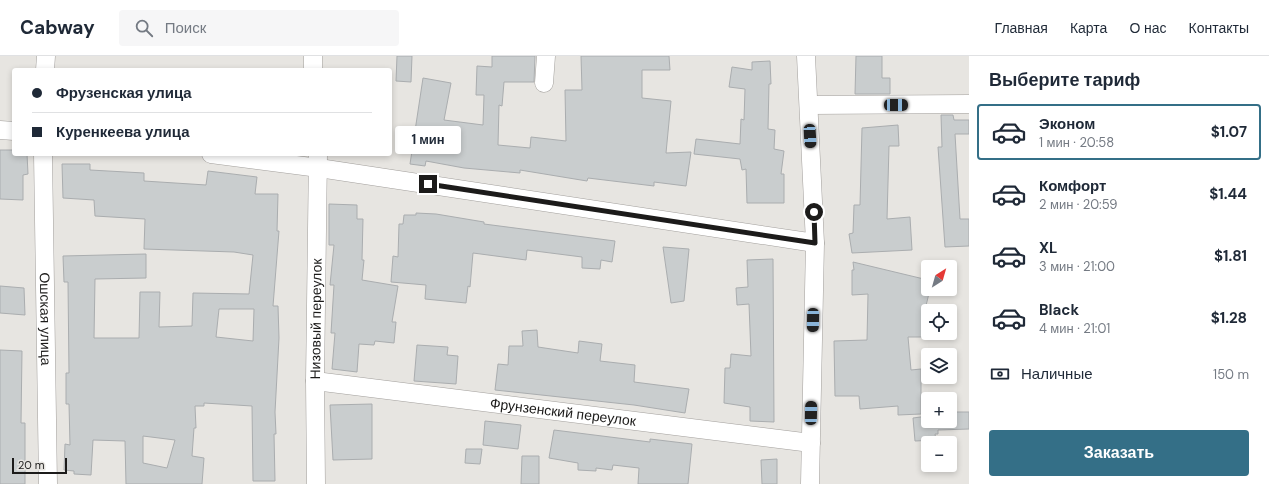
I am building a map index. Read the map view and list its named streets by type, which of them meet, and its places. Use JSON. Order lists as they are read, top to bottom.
{
  "streets": {
    "street": ["Ошская улица", "Низовый переулок", "Фрунзенский переулок"]
  },
  "crossings": [
    ["Низовый переулок", "Фрунзенский переулок"]
  ],
  "scale_bar": "20 m",
  "north": "top right",
  "page": {
    "header": "Cabway",
    "search": "Поиск",
    "nav": [
      "Главная",
      "Карта",
      "О нас",
      "Контакты"
    ],
    "heading": "Выберите тариф",
    "banner": ["Фрузенская улица", "Куренкеева улица"],
    "list": [
      {
        "name": "Эконом",
        "note": "1 мин · 20:58",
        "value": "$1.07"
      },
      {
        "name": "Комфорт",
        "note": "2 мин · 20:59",
        "value": "$1.44"
      },
      {
        "name": "XL",
        "note": "3 мин · 21:00",
        "value": "$1.81"
      },
      {
        "name": "Black",
        "note": "4 мин · 21:01",
        "value": "$1.28"
      }
    ],
    "bubble": "1 мин",
    "map_buttons": ["+", "−"],
    "pay": ["Наличные", "150 m"],
    "buttons": "Заказать",
    "scale": "20 m"
  }
}
